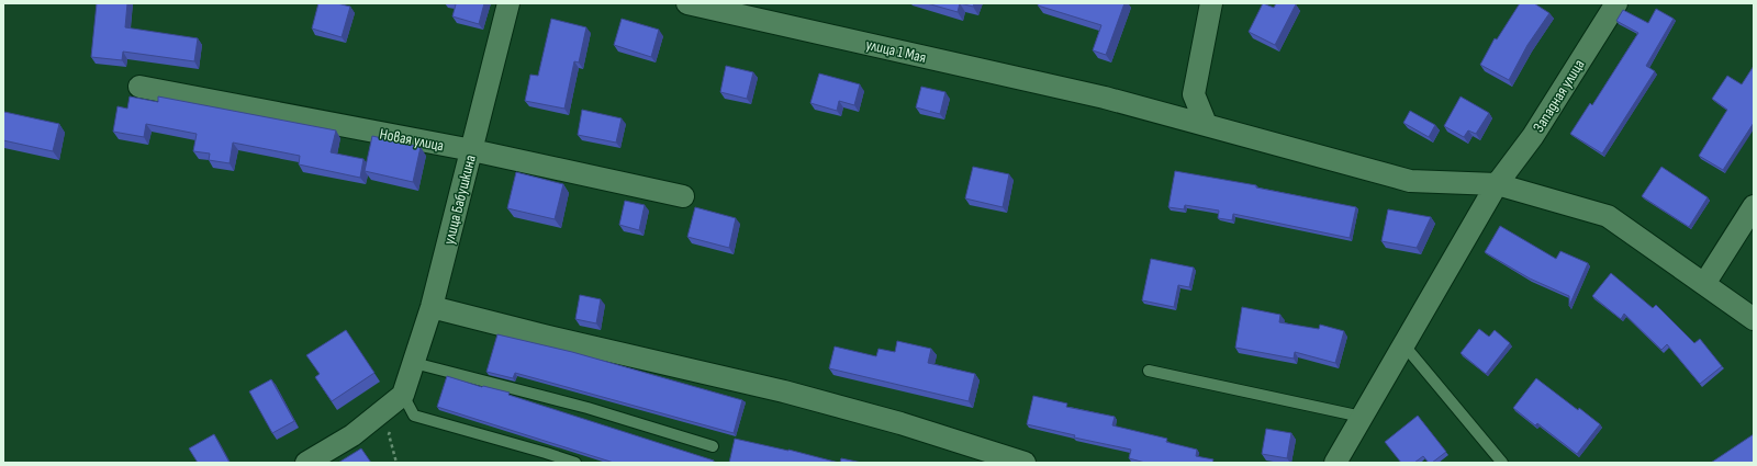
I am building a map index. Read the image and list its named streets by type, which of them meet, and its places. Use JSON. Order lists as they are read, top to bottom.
{
  "streets": {
    "street": [
      "улица 1 Мая",
      "Западная улица",
      "Новая улица",
      "улица Бабушкина"
    ]
  },
  "crossings": [
    ["улица 1 Мая", "Западная улица"],
    ["Новая улица", "улица Бабушкина"]
  ]
}
